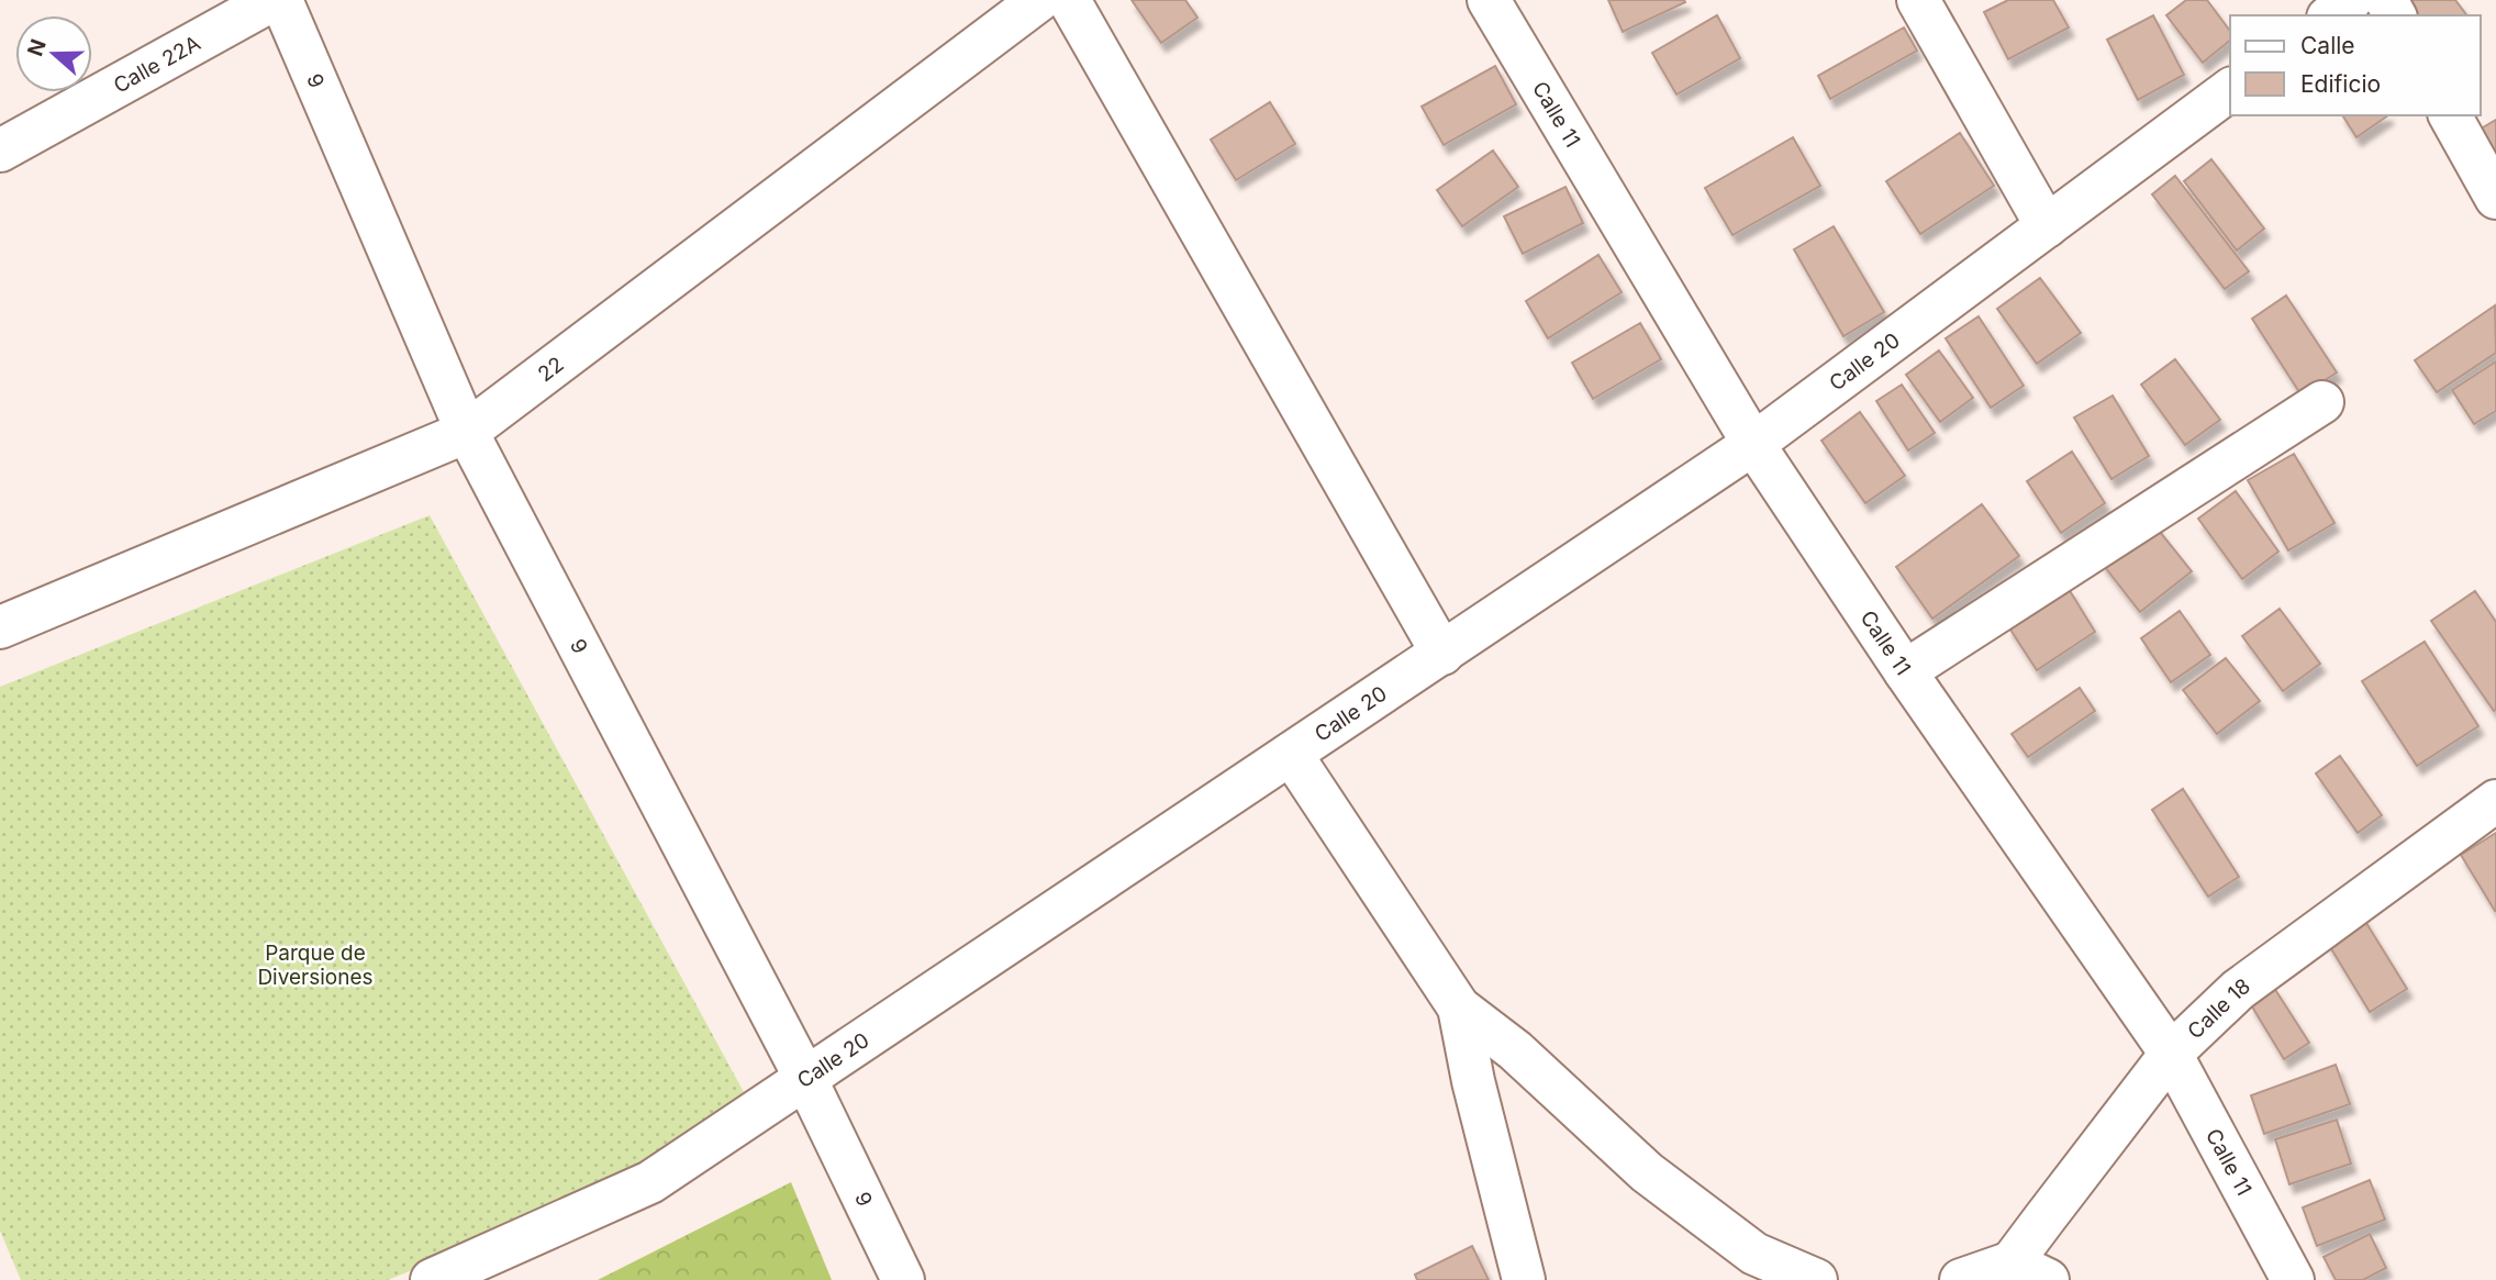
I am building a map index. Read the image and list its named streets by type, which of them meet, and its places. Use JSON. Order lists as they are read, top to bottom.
{
  "streets": {
    "street": [
      "Calle 22A",
      "9",
      "Calle 11",
      "Calle 20",
      "22",
      "Calle 18"
    ]
  },
  "crossings": [
    ["9", "Calle 20"],
    ["9", "22"],
    ["Calle 11", "Calle 20"],
    ["Calle 11", "Calle 18"]
  ],
  "parks": ["Parque de Diversiones"],
  "legend": ["Calle", "Edificio"],
  "north": "left"
}
